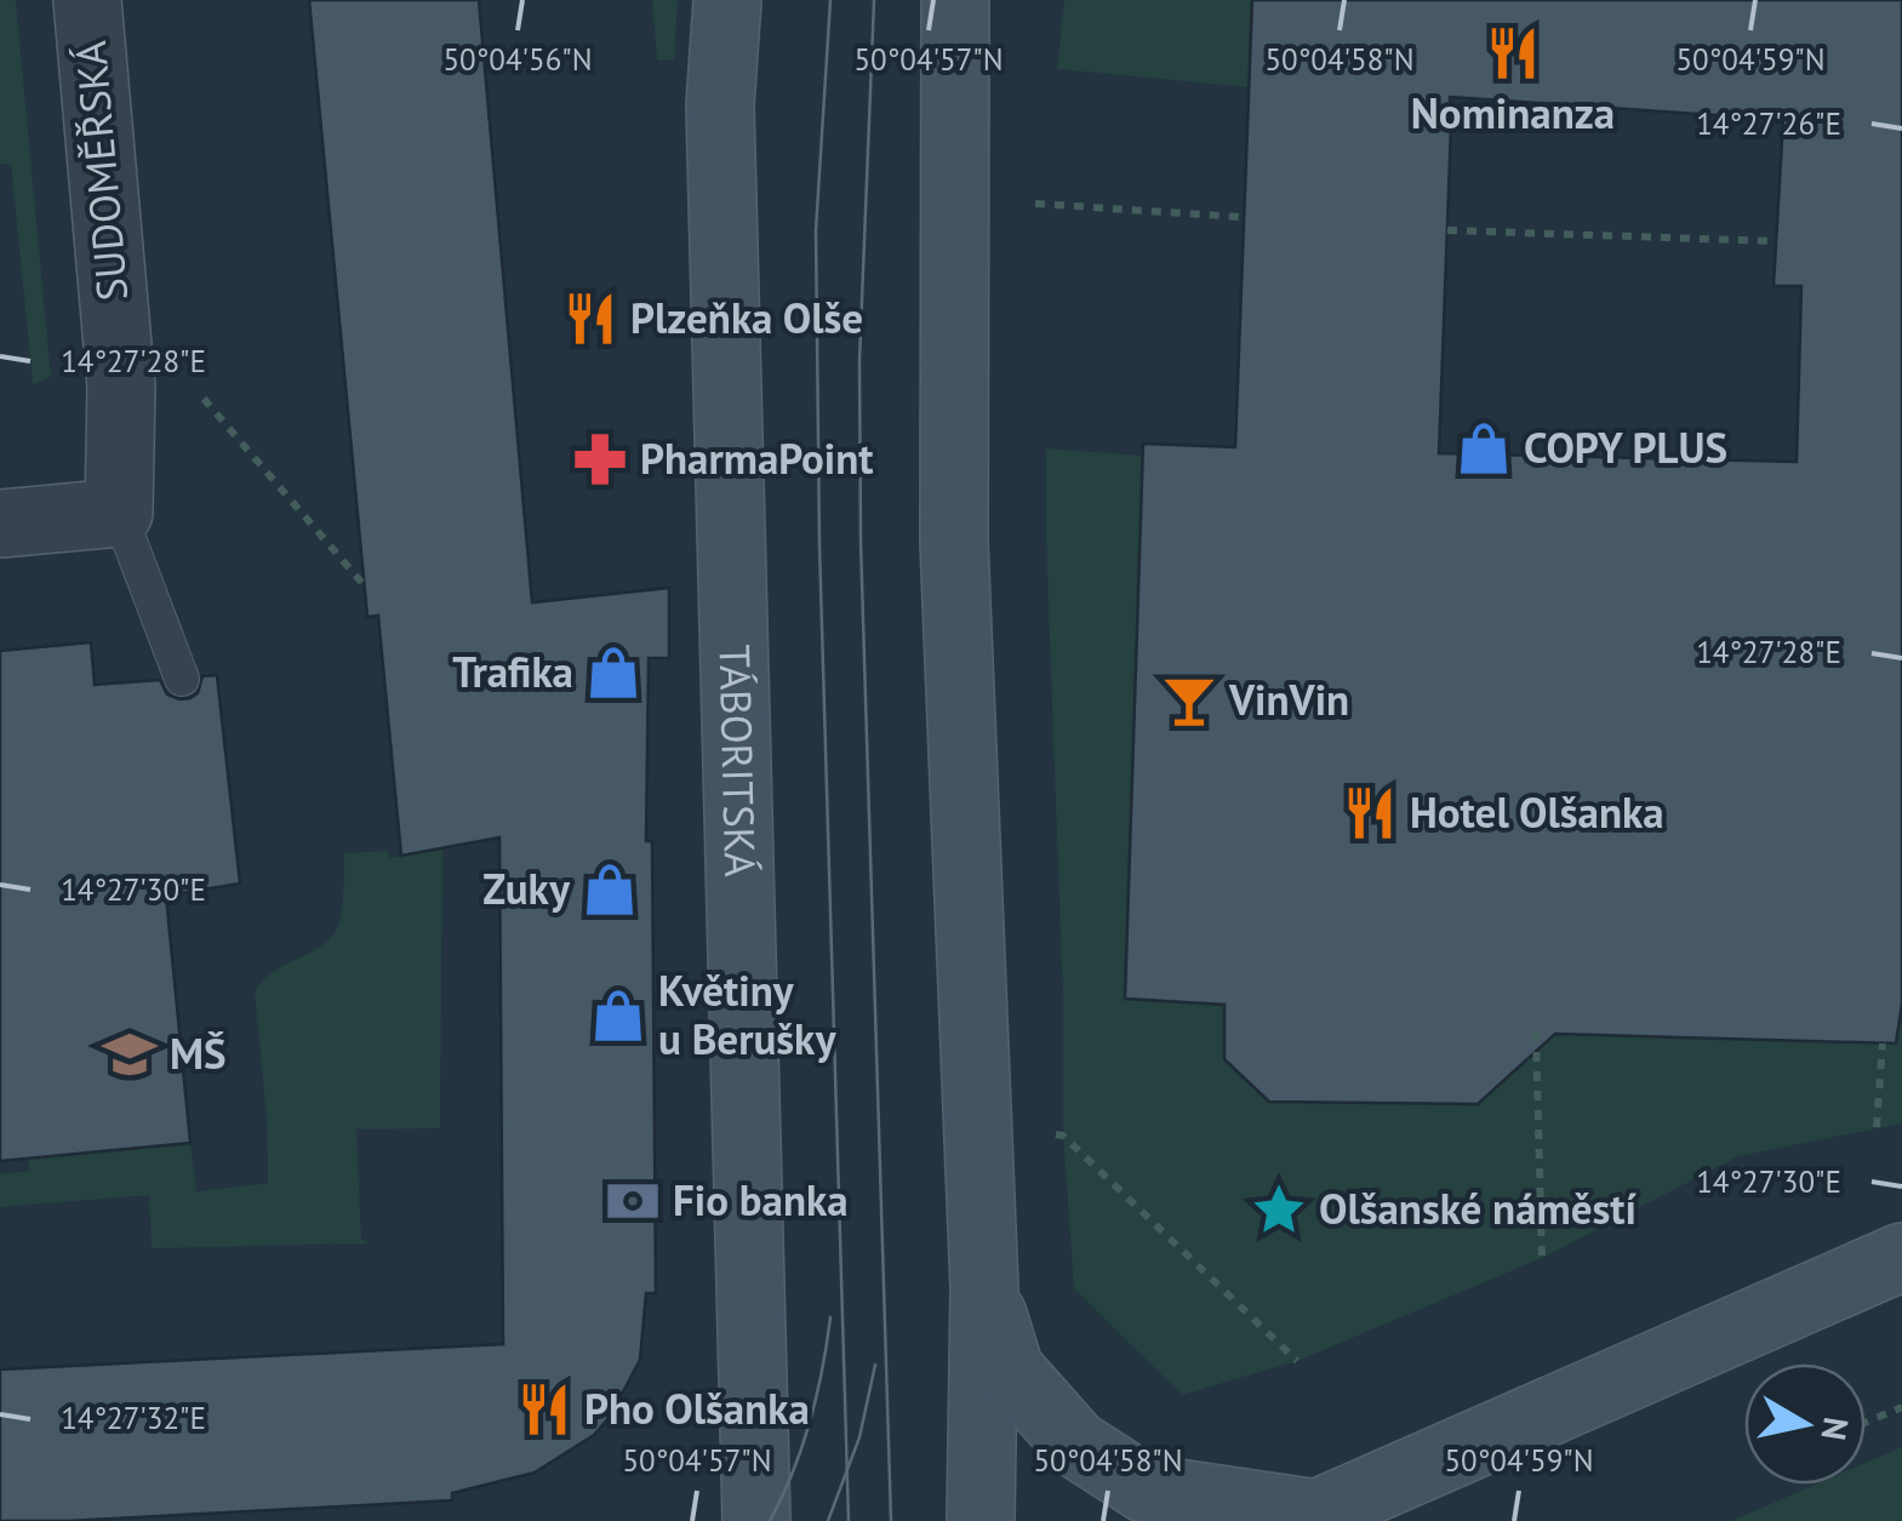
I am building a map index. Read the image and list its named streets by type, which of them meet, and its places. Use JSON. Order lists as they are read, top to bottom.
{
  "streets": {
    "street": ["SUDOMĚŘSKÁ", "TÁBORITSKÁ"]
  },
  "places": {
    "restaurant": [
      "Nominanza",
      "Plzeňka Olše",
      "Hotel Olšanka",
      "Pho Olšanka"
    ],
    "shop": [
      "COPY PLUS",
      "Trafika",
      "Zuky",
      "Květiny u Berušky"
    ],
    "pharmacy": ["PharmaPoint"],
    "bar": ["VinVin"],
    "school or university": ["MŠ"],
    "bank": ["Fio banka"],
    "place": ["Olšanské náměstí"]
  },
  "north": "right",
  "coordinates": [
    "50°04'56\"N",
    "50°04'57\"N",
    "50°04'58\"N",
    "50°04'59\"N",
    "14°27'26\"E",
    "14°27'28\"E",
    "14°27'30\"E",
    "14°27'32\"E"
  ]
}
